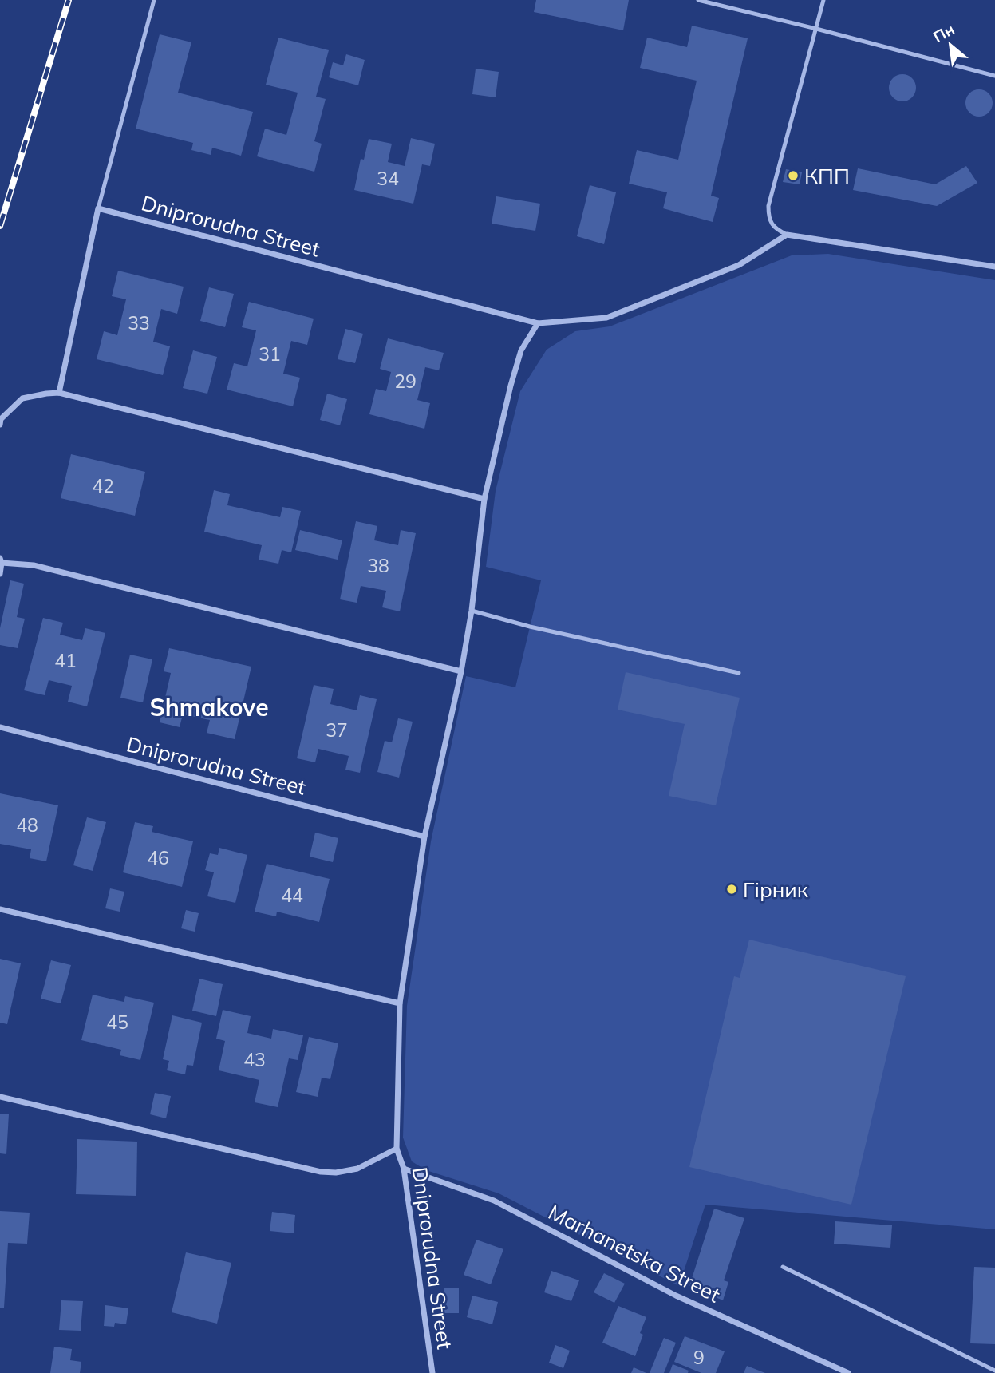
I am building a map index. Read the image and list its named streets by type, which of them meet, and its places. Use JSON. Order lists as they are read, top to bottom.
{
  "streets": {
    "street": ["Dniprorudna Street", "Marhanetska Street"]
  },
  "crossings": [
    ["Dniprorudna Street", "Marhanetska Street"]
  ],
  "districts": ["Shmakove"],
  "places": ["КПП", "Гірник"],
  "house_numbers": [
    "34",
    "33",
    "31",
    "29",
    "42",
    "38",
    "41",
    "37",
    "48",
    "46",
    "44",
    "45",
    "43",
    "9"
  ],
  "north": "top left"
}
